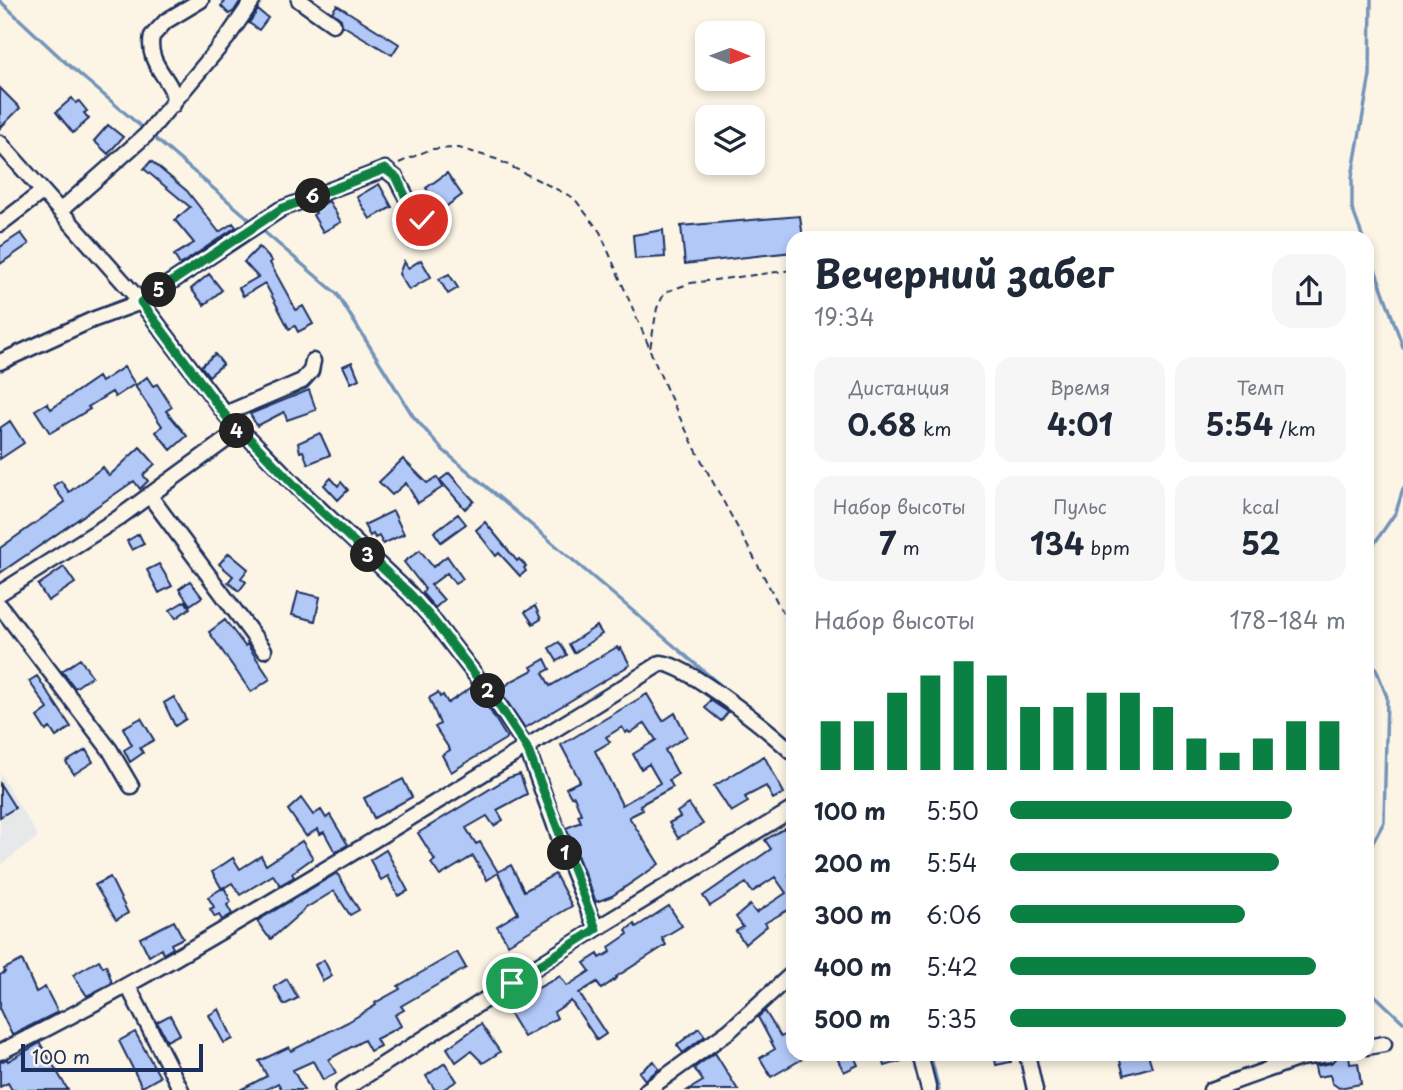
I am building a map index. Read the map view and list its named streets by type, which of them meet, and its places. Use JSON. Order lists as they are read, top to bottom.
{
  "scale_bar": "100 m",
  "north": "right",
  "page": {
    "pins": [
      "6",
      "5",
      "4",
      "3",
      "2",
      "1"
    ],
    "heading": ["Вечерний забег", "19:34"],
    "stats": [
      ["Дистанция", "0.68 km"],
      ["Время", "4:01"],
      ["Темп", "5:54 /km"],
      ["Набор высоты", "7 m"],
      ["Пульс", "134 bpm"],
      ["kcal", "52"]
    ],
    "chart": ["Набор высоты", "178–184 m"],
    "list": [
      {
        "name": "100 m",
        "note": "5:50"
      },
      {
        "name": "200 m",
        "note": "5:54"
      },
      {
        "name": "300 m",
        "note": "6:06"
      },
      {
        "name": "400 m",
        "note": "5:42"
      },
      {
        "name": "500 m",
        "note": "5:35"
      }
    ],
    "scale": "100 m"
  }
}
